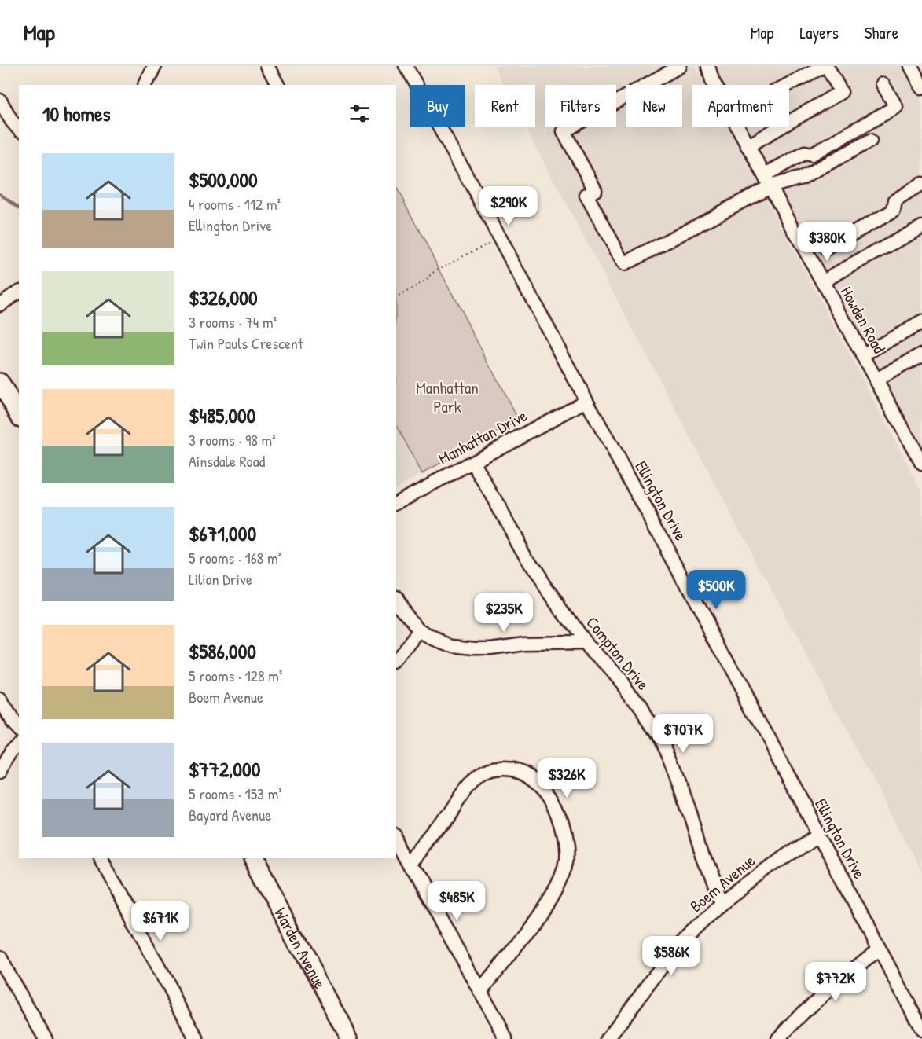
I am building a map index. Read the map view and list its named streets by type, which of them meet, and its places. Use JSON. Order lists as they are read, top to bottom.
{
  "streets": {
    "main road": ["Warden Avenue"],
    "street": [
      "Howden Road",
      "Manhattan Drive",
      "Ellington Drive",
      "Compton Drive",
      "Boem Avenue"
    ]
  },
  "crossings": [
    ["Manhattan Drive", "Ellington Drive"],
    ["Manhattan Drive", "Compton Drive"],
    ["Ellington Drive", "Boem Avenue"],
    ["Compton Drive", "Boem Avenue"]
  ],
  "parks": ["Manhattan Park"],
  "page": {
    "header": "Map",
    "nav": ["Map", "Layers", "Share"],
    "chip": [
      "Buy",
      "Rent",
      "Filters",
      "New",
      "Apartment"
    ],
    "heading": "10 homes",
    "list": [
      {
        "name": "$500,000",
        "note": "4 rooms · 112 m² · Ellington Drive"
      },
      {
        "name": "$326,000",
        "note": "3 rooms · 74 m² · Twin Pauls Crescent"
      },
      {
        "name": "$485,000",
        "note": "3 rooms · 98 m² · Ainsdale Road"
      },
      {
        "name": "$671,000",
        "note": "5 rooms · 168 m² · Lilian Drive"
      },
      {
        "name": "$586,000",
        "note": "5 rooms · 128 m² · Boem Avenue"
      },
      {
        "name": "$772,000",
        "note": "5 rooms · 153 m² · Bayard Avenue"
      }
    ],
    "price": [
      "$290K",
      "$380K",
      "$500K",
      "$235K",
      "$707K",
      "$326K",
      "$485K",
      "$671K",
      "$586K",
      "$772K"
    ]
  }
}
